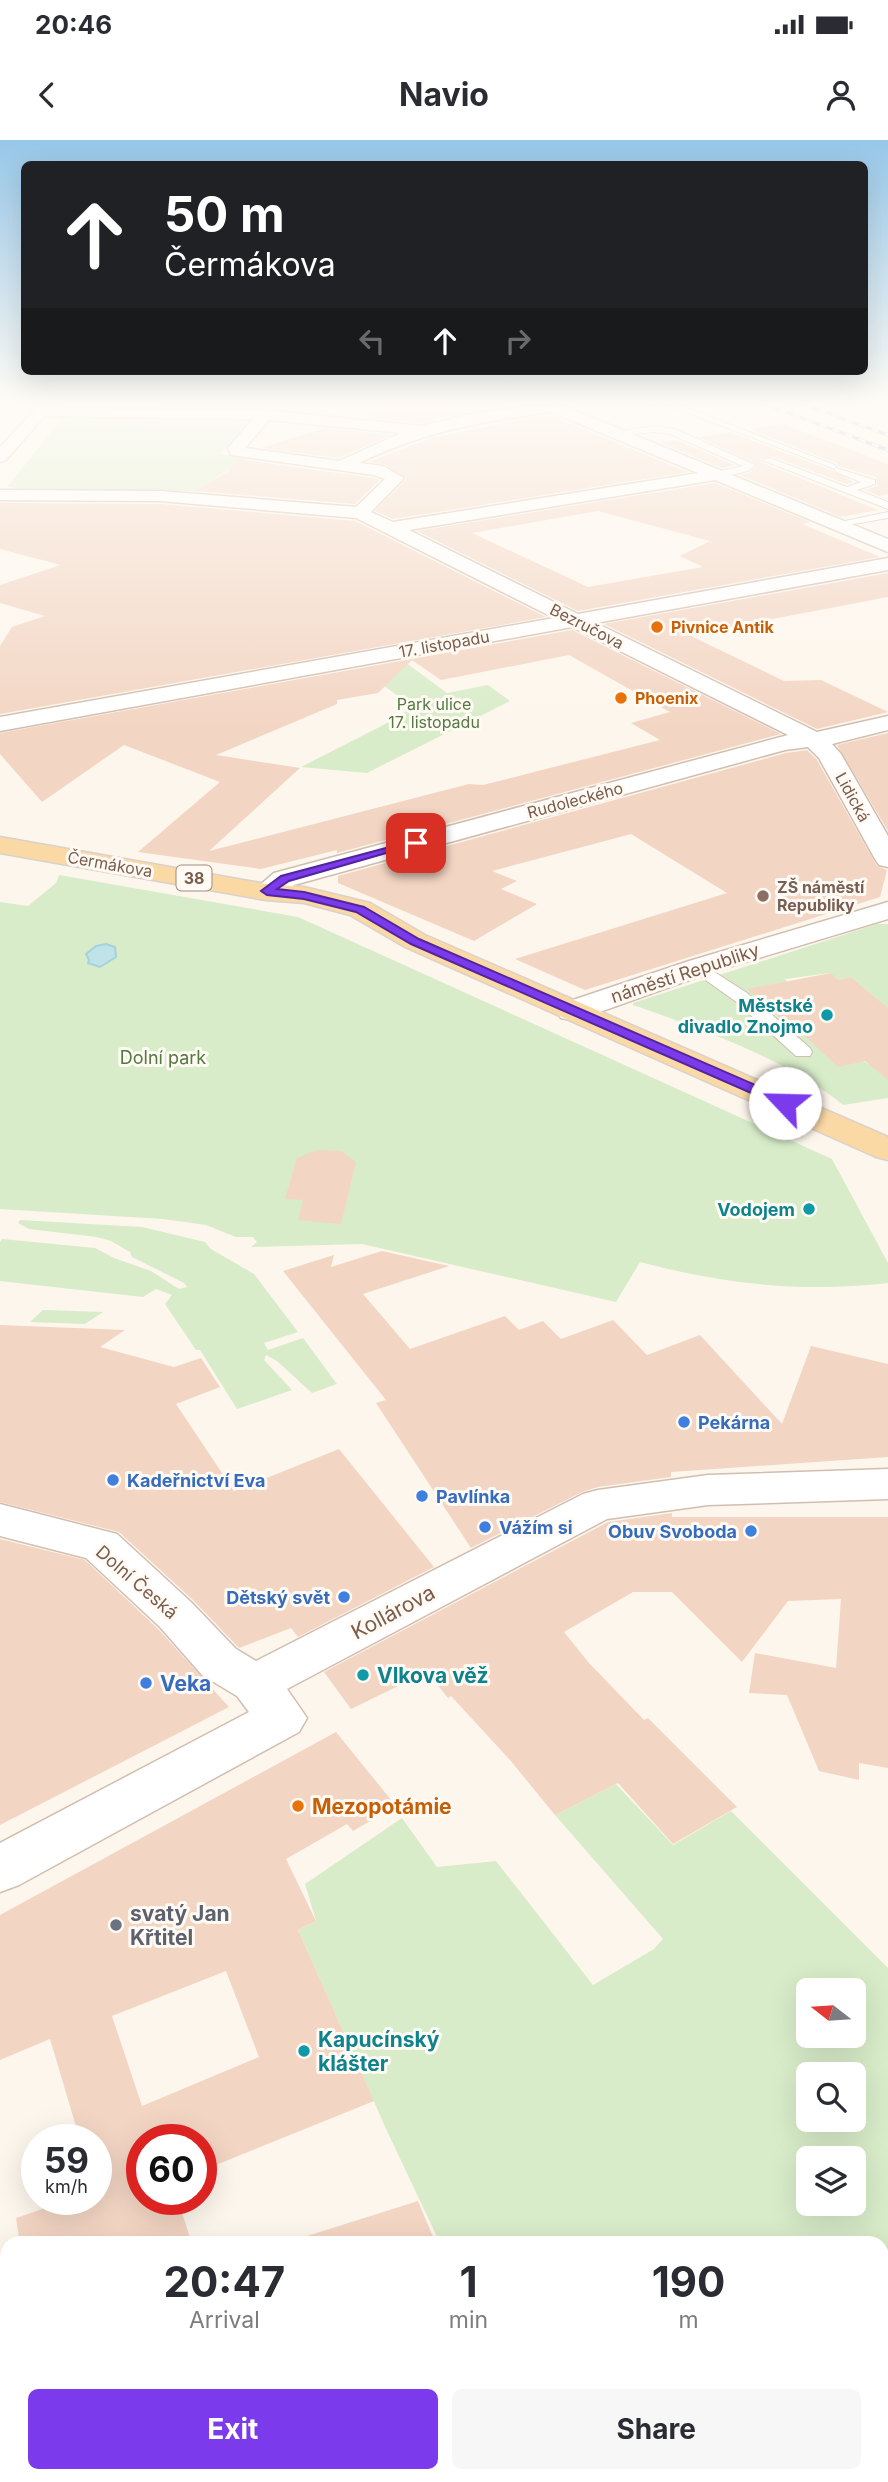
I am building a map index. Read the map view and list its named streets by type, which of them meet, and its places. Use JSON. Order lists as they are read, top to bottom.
{
  "streets": {
    "main road": ["Čermákova", "38", "náměstí Republiky"],
    "street": [
      "Bezručova",
      "17. listopadu",
      "Lidická",
      "Rudoleckého",
      "Dolní Česká",
      "Kollárova"
    ]
  },
  "crossings": [
    ["Bezručova", "17. listopadu"],
    ["Bezručova", "Lidická"],
    ["Bezručova", "Rudoleckého"],
    ["Lidická", "Rudoleckého"],
    ["Rudoleckého", "Čermákova"],
    ["Rudoleckého", "38"],
    ["Čermákova", "38"],
    ["38", "náměstí Republiky"],
    ["Dolní Česká", "Kollárova"]
  ],
  "parks": ["Park ulice 17. listopadu", "Dolní park"],
  "places": [
    "Pivnice Antik",
    "Phoenix",
    "ZŠ náměstí Republiky",
    "Městské divadlo Znojmo",
    "Vodojem",
    "Pekárna",
    "Kadeřnictví Eva",
    "Pavlínka",
    "Vážím si",
    "Obuv Svoboda",
    "Dětský svět",
    "Vlkova věž",
    "Veka",
    "Mezopotámie",
    "svatý Jan Křtitel",
    "Kapucínský klášter"
  ],
  "north": "left",
  "page": {
    "status": "20:46",
    "header": "Navio",
    "turn": ["50 m", "Čermákova"],
    "speed": "59 km/h",
    "limit": "60",
    "eta": [
      "20:47",
      "Arrival",
      "1",
      "min",
      "190",
      "m"
    ],
    "buttons": ["Exit", "Share"]
  }
}
